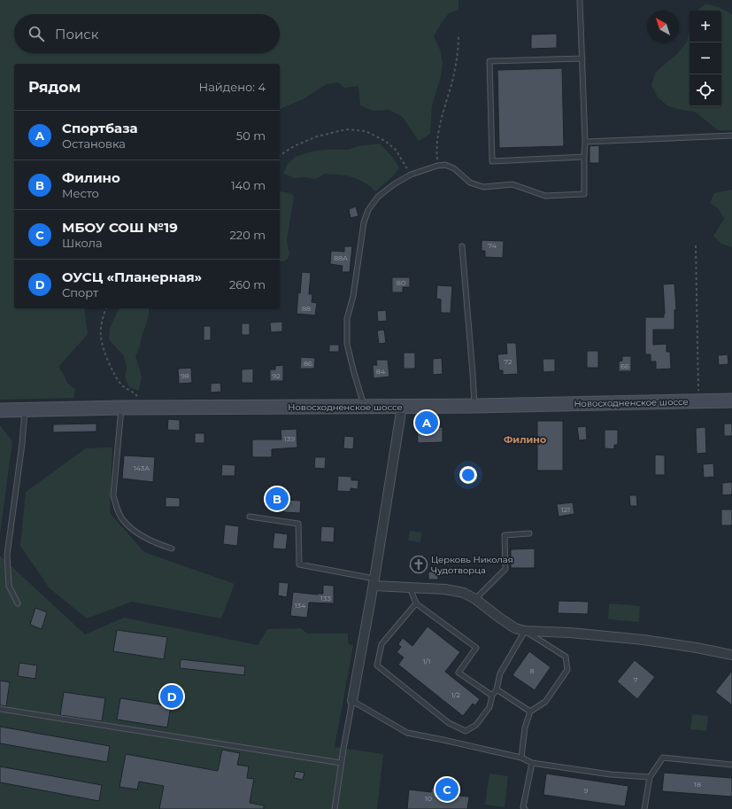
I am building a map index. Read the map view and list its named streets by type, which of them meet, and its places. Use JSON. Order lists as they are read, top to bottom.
{
  "streets": {
    "main road": ["Новосходненское шоссе"]
  },
  "districts": ["Филино"],
  "places": {
    "church": ["Церковь Николая Чудотворца"]
  },
  "house_numbers": [
    "74",
    "88А",
    "80",
    "88",
    "72",
    "86",
    "66",
    "84",
    "98",
    "92",
    "139",
    "143А",
    "121",
    "133",
    "134",
    "1/1",
    "8",
    "7",
    "1/2",
    "18",
    "9",
    "10"
  ],
  "north": "top left",
  "page": {
    "map_buttons": ["+", "−"],
    "search": "Поиск",
    "heading": ["Рядом", "Найдено: 4"],
    "list": [
      {
        "mark": "A",
        "name": "Спортбаза",
        "note": "Остановка",
        "value": "50 m"
      },
      {
        "mark": "B",
        "name": "Филино",
        "note": "Место",
        "value": "140 m"
      },
      {
        "mark": "C",
        "name": "МБОУ СОШ №19",
        "note": "Школа",
        "value": "220 m"
      },
      {
        "mark": "D",
        "name": "ОУСЦ «Планерная»",
        "note": "Спорт",
        "value": "260 m"
      }
    ],
    "pins": [
      "A",
      "B",
      "D",
      "C"
    ]
  }
}
